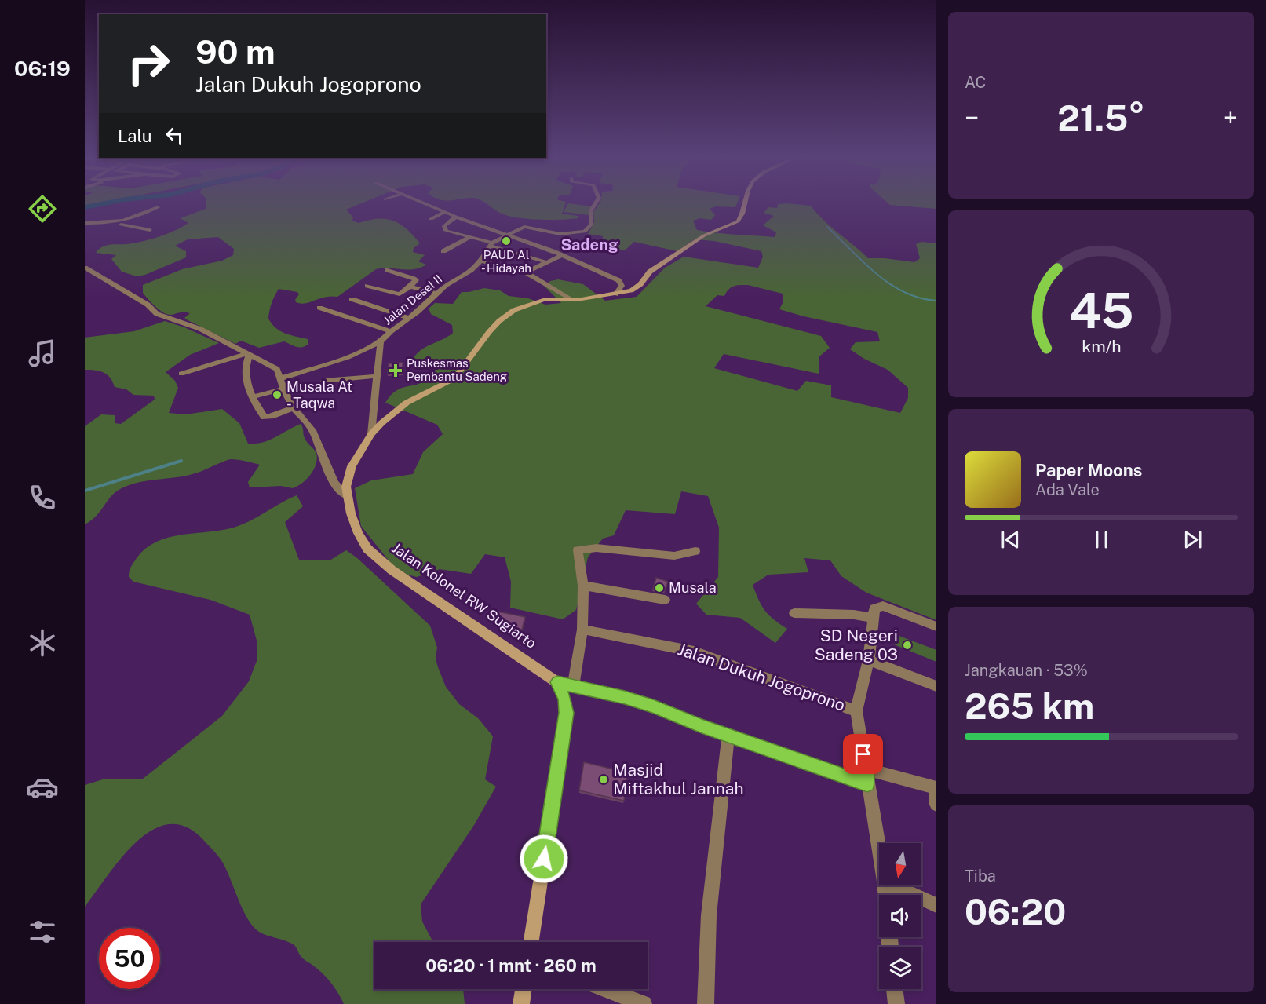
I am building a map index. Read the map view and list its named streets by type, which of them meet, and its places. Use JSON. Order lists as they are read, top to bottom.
{
  "streets": {
    "main road": ["Jalan Kolonel RW Sugiarto"],
    "street": ["Jalan Desel II", "Jalan Dukuh Jogoprono"]
  },
  "crossings": [
    ["Jalan Desel II", "Jalan Kolonel RW Sugiarto"]
  ],
  "districts": ["Sadeng"],
  "places": {
    "other": [
      "PAUD Al - Hidayah",
      "Musala At - Taqwa",
      "Musala",
      "SD Negeri Sadeng 03",
      "Masjid Miftakhul Jannah"
    ],
    "health": ["Puskesmas Pembantu Sadeng"]
  },
  "north": "bottom",
  "page": {
    "tabs": "06:19",
    "tile": [
      "AC",
      ["Jangkauan · 53%", "265 km"],
      ["Tiba", "06:20"]
    ],
    "turn": ["90 m", "Jalan Dukuh Jogoprono"],
    "heat": ["−", "21.5°", "+"],
    "then": "Lalu",
    "song": ["Paper Moons", "Ada Vale"],
    "limit": "50",
    "trip": "06:20 · 1 mnt · 260 m",
    "gauge": ["45", "km/h"]
  }
}
